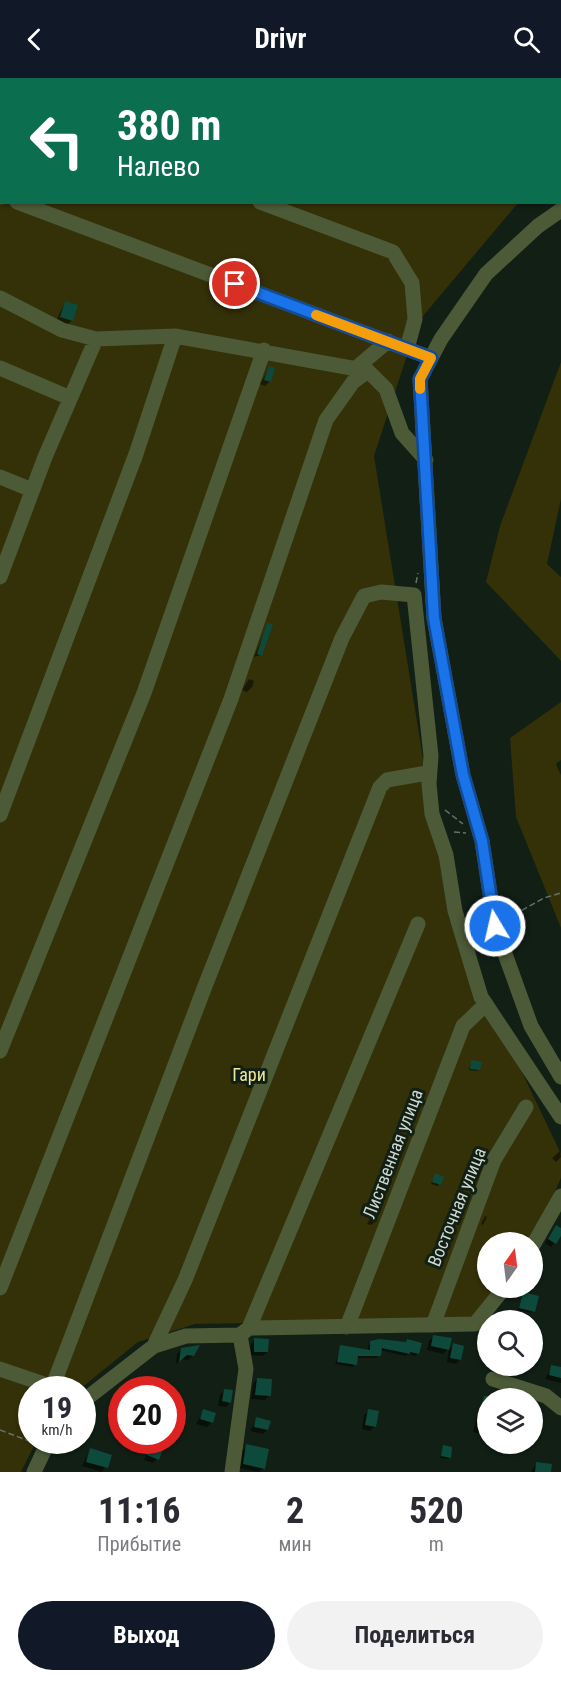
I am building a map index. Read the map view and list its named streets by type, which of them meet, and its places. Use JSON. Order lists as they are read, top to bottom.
{
  "streets": {
    "street": ["Лиственная улица", "Восточная улица"]
  },
  "parks": ["Гари"],
  "north": "top",
  "page": {
    "header": "Drivr",
    "turn": ["380 m", "Налево"],
    "speed": "19 km/h",
    "limit": "20",
    "eta": [
      "11:16",
      "Прибытие",
      "2",
      "мин",
      "520",
      "m"
    ],
    "buttons": ["Выход", "Поделиться"]
  }
}
